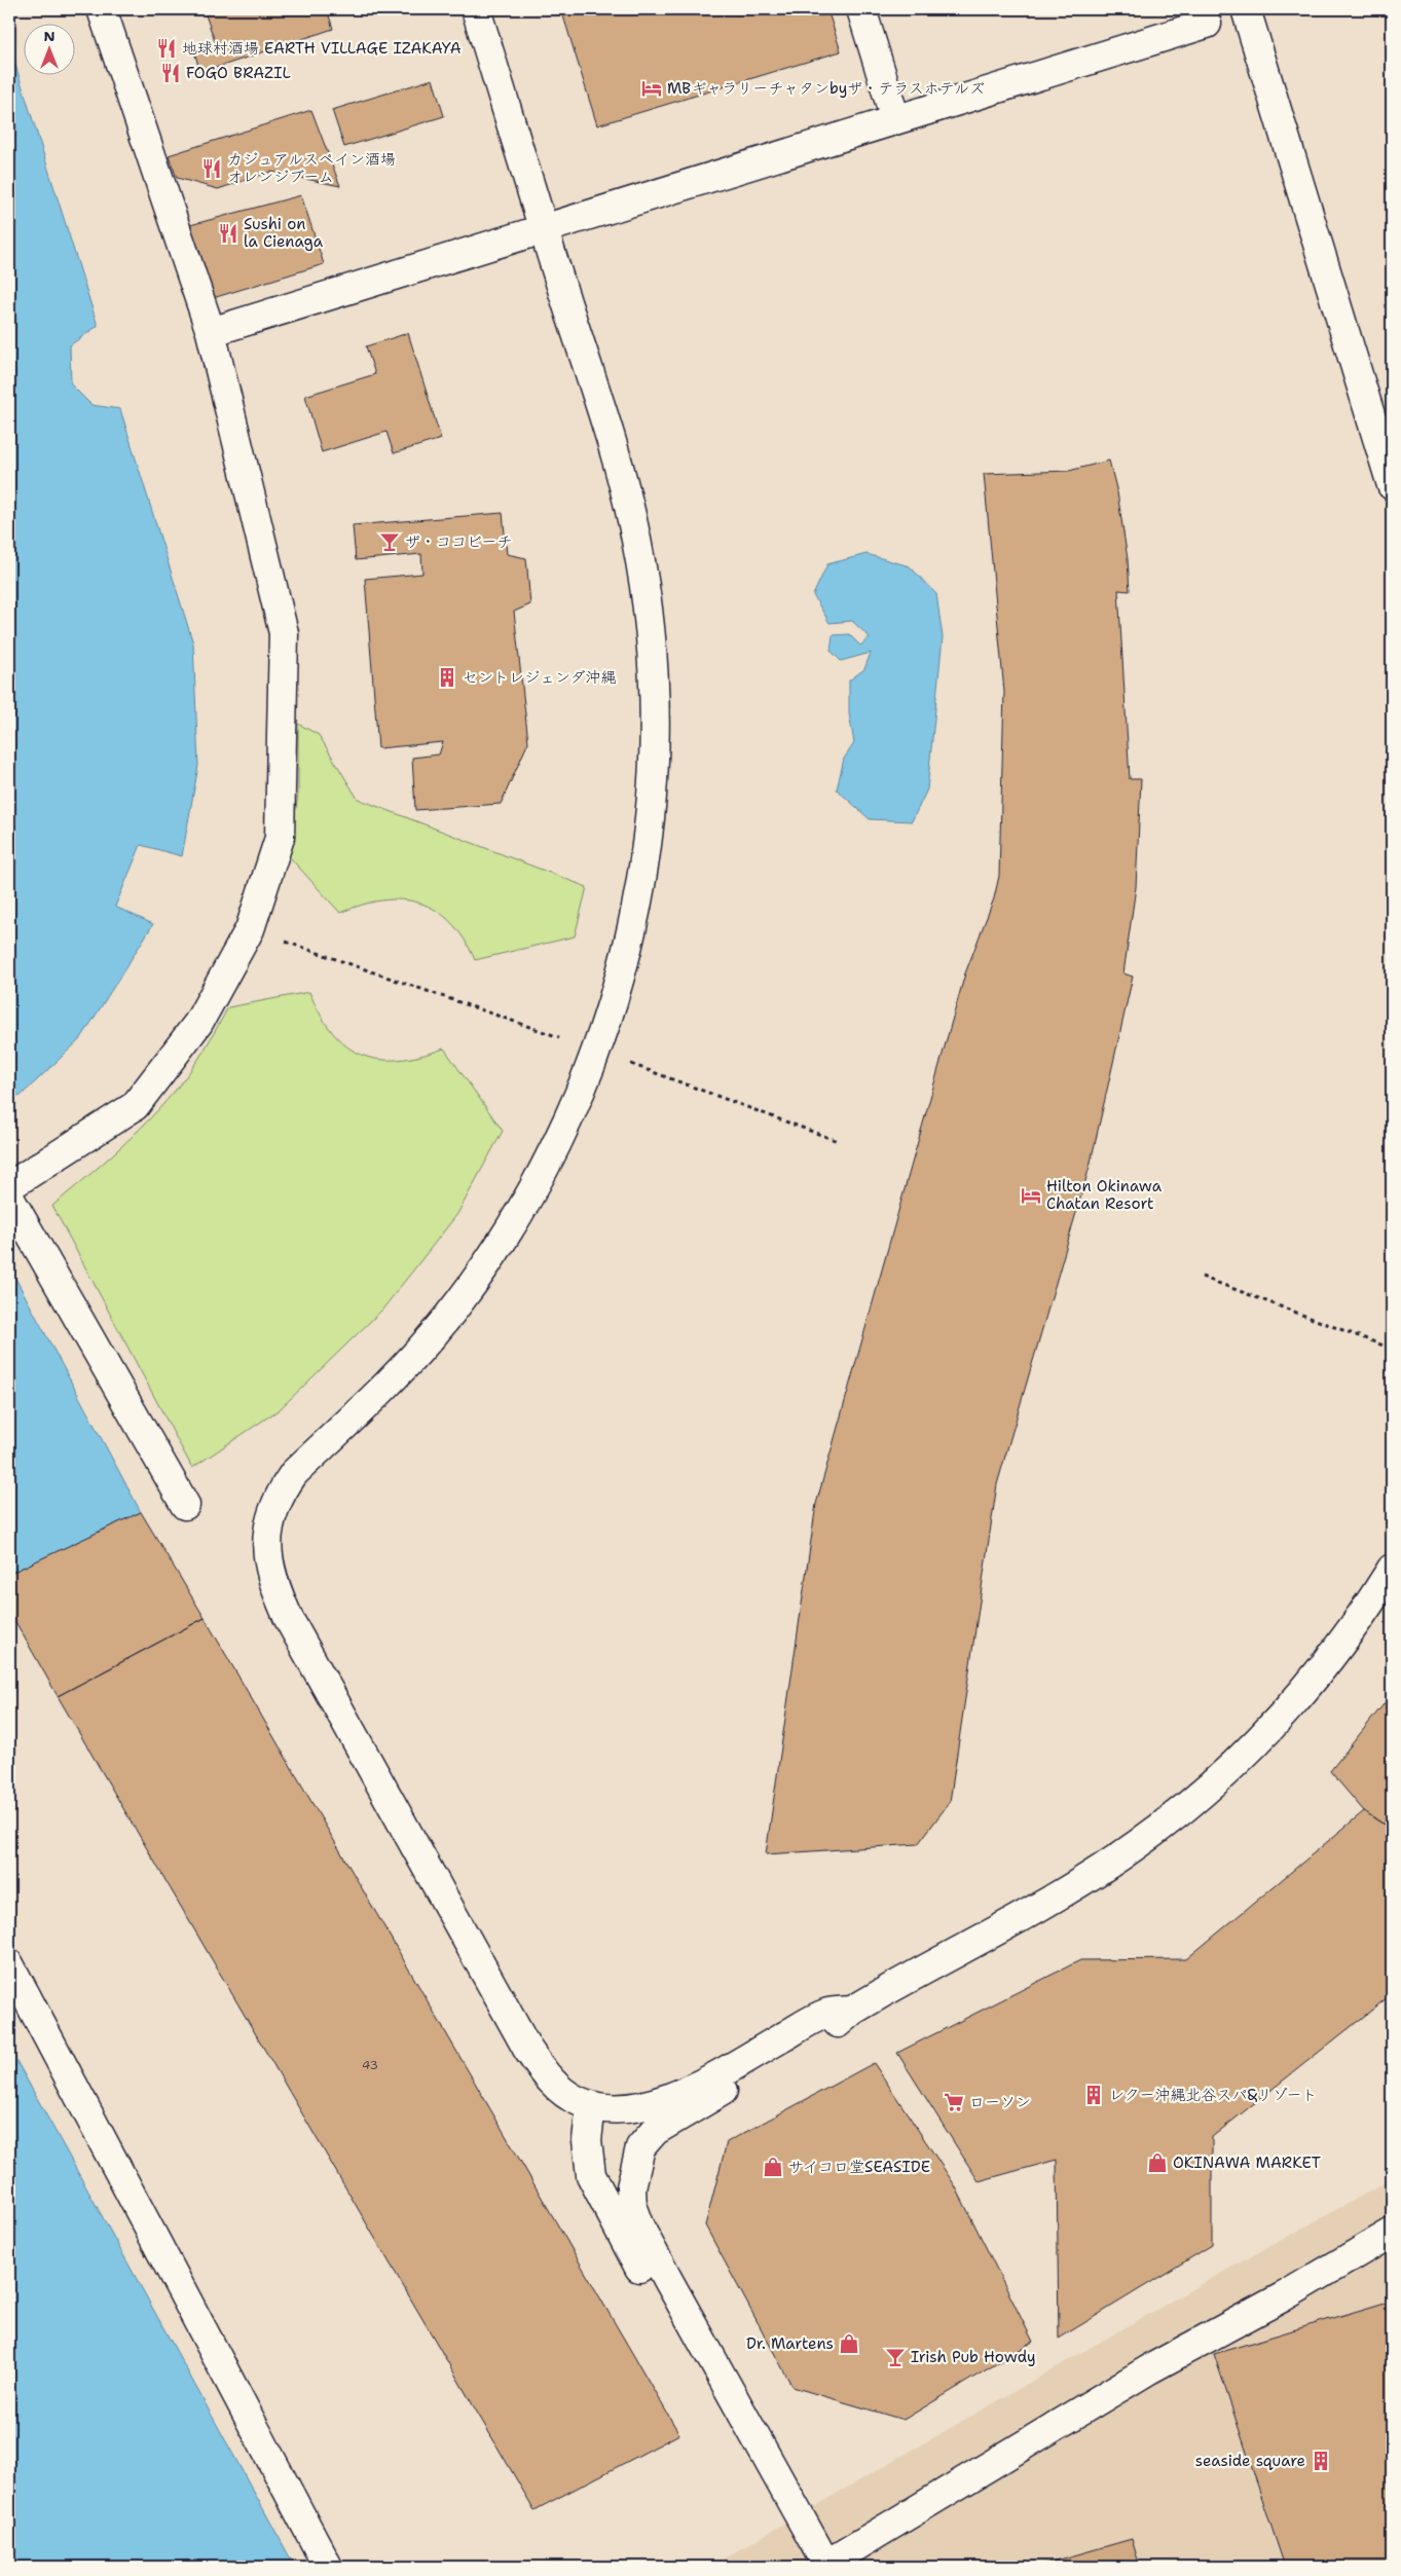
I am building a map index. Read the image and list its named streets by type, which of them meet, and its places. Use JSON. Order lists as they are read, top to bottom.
{
  "places": {
    "restaurant": [
      "地球村酒場 EARTH VILLAGE IZAKAYA",
      "FOGO BRAZIL",
      "カジュアルスペイン酒場 オレンジブーム",
      "Sushi on la Cienaga"
    ],
    "hotel": ["MBギャラリーチャタンbyザ・テラスホテルズ", "Hilton Okinawa Chatan Resort"],
    "bar": ["ザ・ココビーチ", "Irish Pub Howdy"],
    "building": ["セントレジェンダ沖縄", "レクー沖縄北谷スパ&リゾート", "seaside square"],
    "supermarket": ["ローソン"],
    "shop": ["OKINAWA MARKET", "サイコロ堂SEASIDE", "Dr. Martens"]
  },
  "house_numbers": ["43"],
  "north": "top"
}
